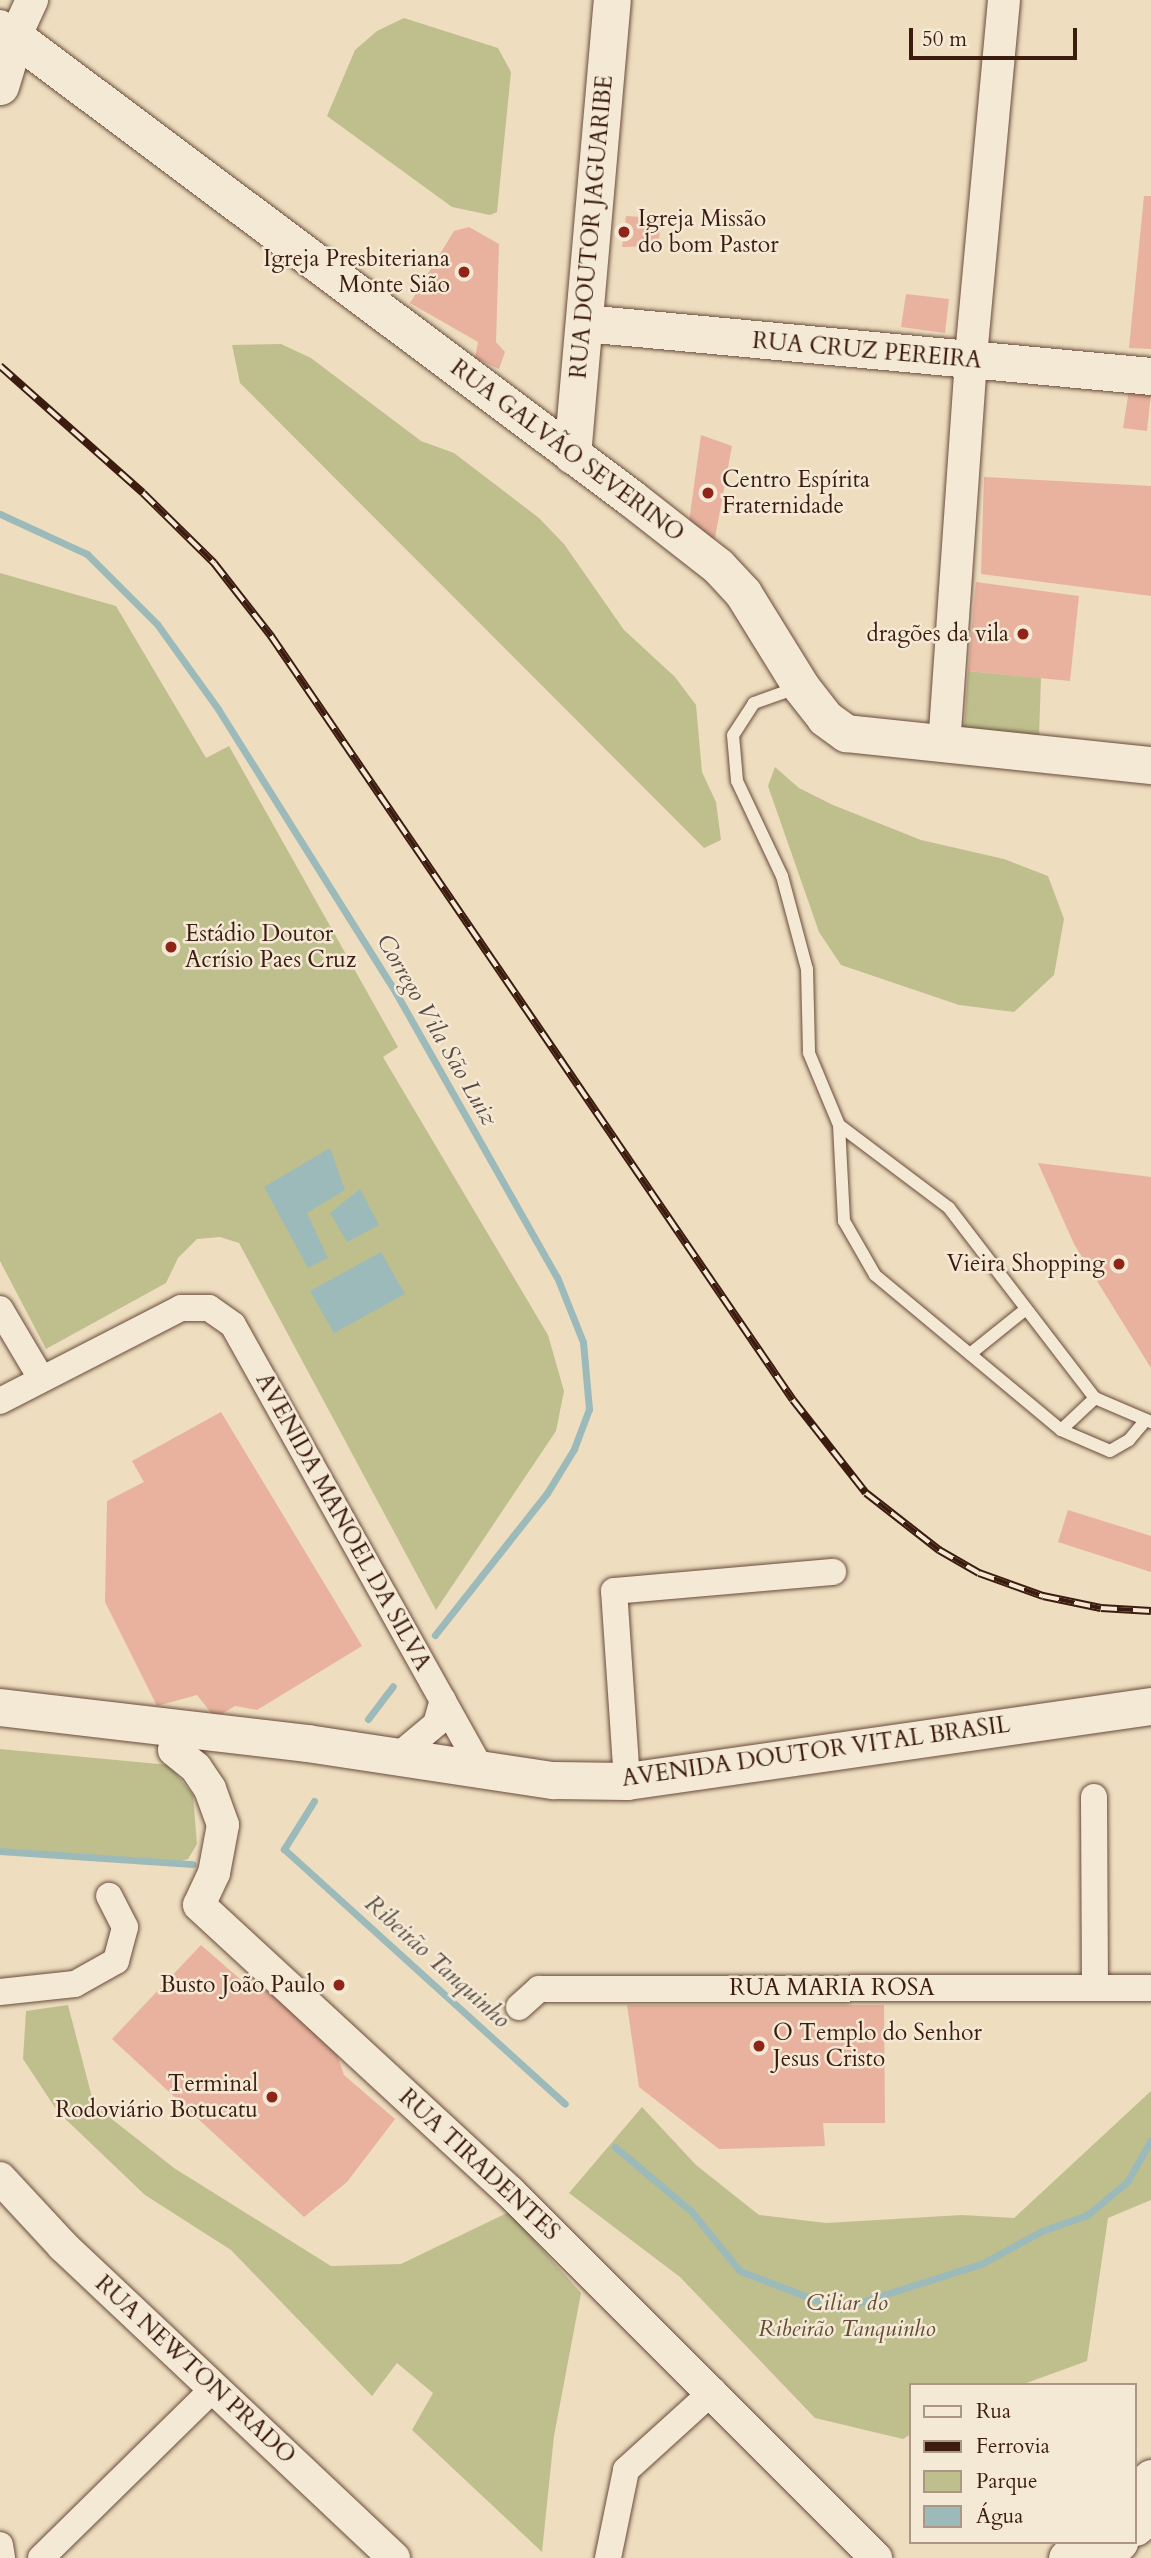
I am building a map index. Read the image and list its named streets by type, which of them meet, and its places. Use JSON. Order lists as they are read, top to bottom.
{
  "streets": {
    "main road": [
      "RUA DOUTOR JAGUARIBE",
      "RUA CRUZ PEREIRA",
      "RUA GALVÃO SEVERINO",
      "AVENIDA DOUTOR VITAL BRASIL"
    ],
    "street": [
      "AVENIDA MANOEL DA SILVA",
      "RUA MARIA ROSA",
      "RUA TIRADENTES",
      "RUA NEWTON PRADO"
    ]
  },
  "crossings": [
    ["RUA DOUTOR JAGUARIBE", "RUA CRUZ PEREIRA"],
    ["RUA DOUTOR JAGUARIBE", "RUA GALVÃO SEVERINO"],
    ["AVENIDA MANOEL DA SILVA", "AVENIDA DOUTOR VITAL BRASIL"]
  ],
  "water": ["Corrego Vila São Luiz", "Ribeirão Tanquinho"],
  "parks": ["Ciliar do Ribeirão Tanquinho"],
  "places": [
    "Igreja Missão do bom Pastor",
    "Igreja Presbiteriana Monte Sião",
    "Centro Espírita Fraternidade",
    "dragões da vila",
    "Estádio Doutor Acrísio Paes Cruz",
    "Vieira Shopping",
    "Busto João Paulo",
    "O Templo do Senhor Jesus Cristo",
    "Terminal Rodoviário Botucatu"
  ],
  "legend": [
    "Rua",
    "Ferrovia",
    "Parque",
    "Água"
  ],
  "scale_bar": "50 m"
}
